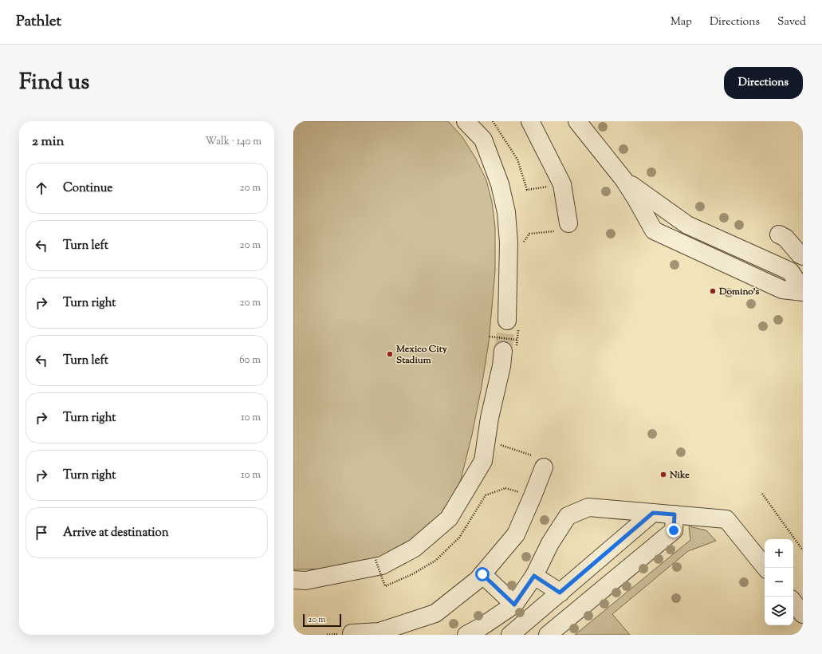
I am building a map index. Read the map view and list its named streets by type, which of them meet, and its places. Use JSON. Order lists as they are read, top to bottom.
{
  "places": ["Domino's", "Mexico City Stadium", "Nike"],
  "scale_bar": "20 m",
  "page": {
    "header": "Pathlet",
    "nav": ["Map", "Directions", "Saved"],
    "title": "Find us",
    "buttons": "Directions",
    "heading": ["2 min", "Walk · 140 m"],
    "list": [
      ["Continue", "20 m"],
      ["Turn left", "20 m"],
      ["Turn right", "20 m"],
      ["Turn left", "60 m"],
      ["Turn right", "10 m"],
      ["Turn right", "10 m"],
      "Arrive at destination"
    ],
    "map_buttons": ["+", "−"],
    "scale": "20 m"
  }
}
